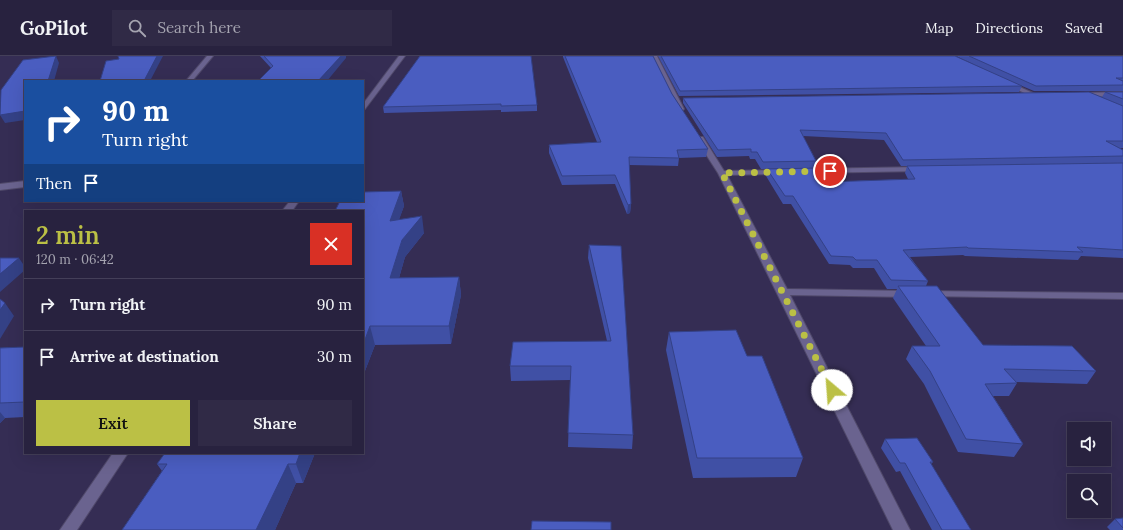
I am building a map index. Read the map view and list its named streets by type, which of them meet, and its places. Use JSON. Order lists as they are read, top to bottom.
{
  "page": {
    "header": "GoPilot",
    "search": "Search here",
    "nav": ["Map", "Directions", "Saved"],
    "turn": ["90 m", "Turn right"],
    "then": "Then",
    "heading": ["2 min", "120 m · 06:42"],
    "list": [
      {
        "name": "Turn right",
        "value": "90 m"
      },
      {
        "name": "Arrive at destination",
        "value": "30 m"
      }
    ],
    "buttons": ["Exit", "Share"]
  }
}
